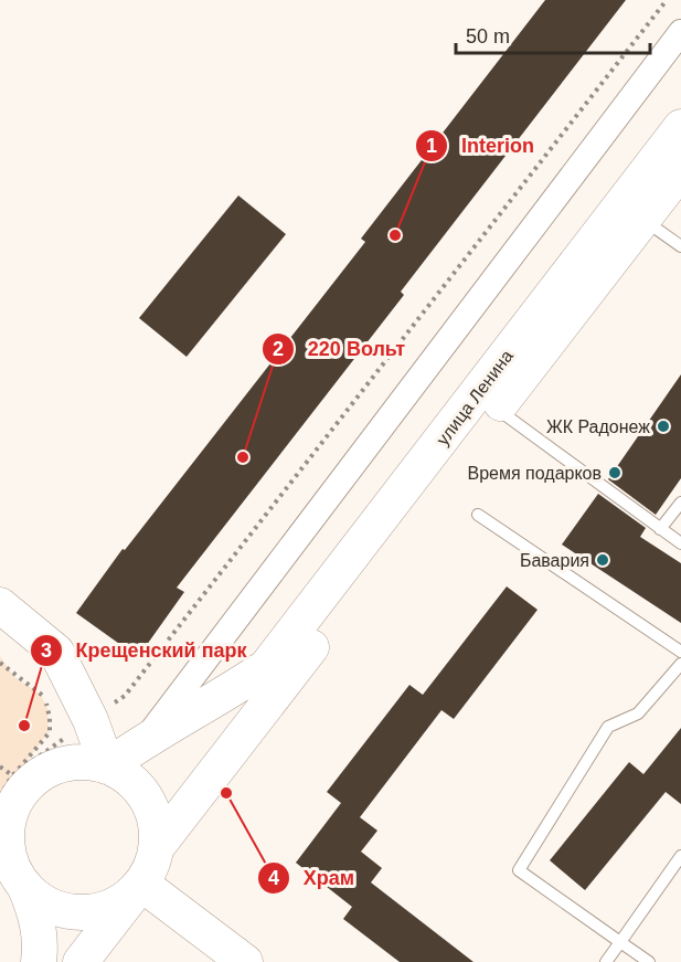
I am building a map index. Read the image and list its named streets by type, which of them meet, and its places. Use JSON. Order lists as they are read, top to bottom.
{
  "streets": {
    "street": ["улица Ленина"]
  },
  "places": [
    "Interion",
    "ЖК Радонеж",
    "220 Вольт",
    "Время подарков",
    "Бавария",
    "Крещенский парк",
    "Храм"
  ],
  "scale_bar": "50 m"
}
